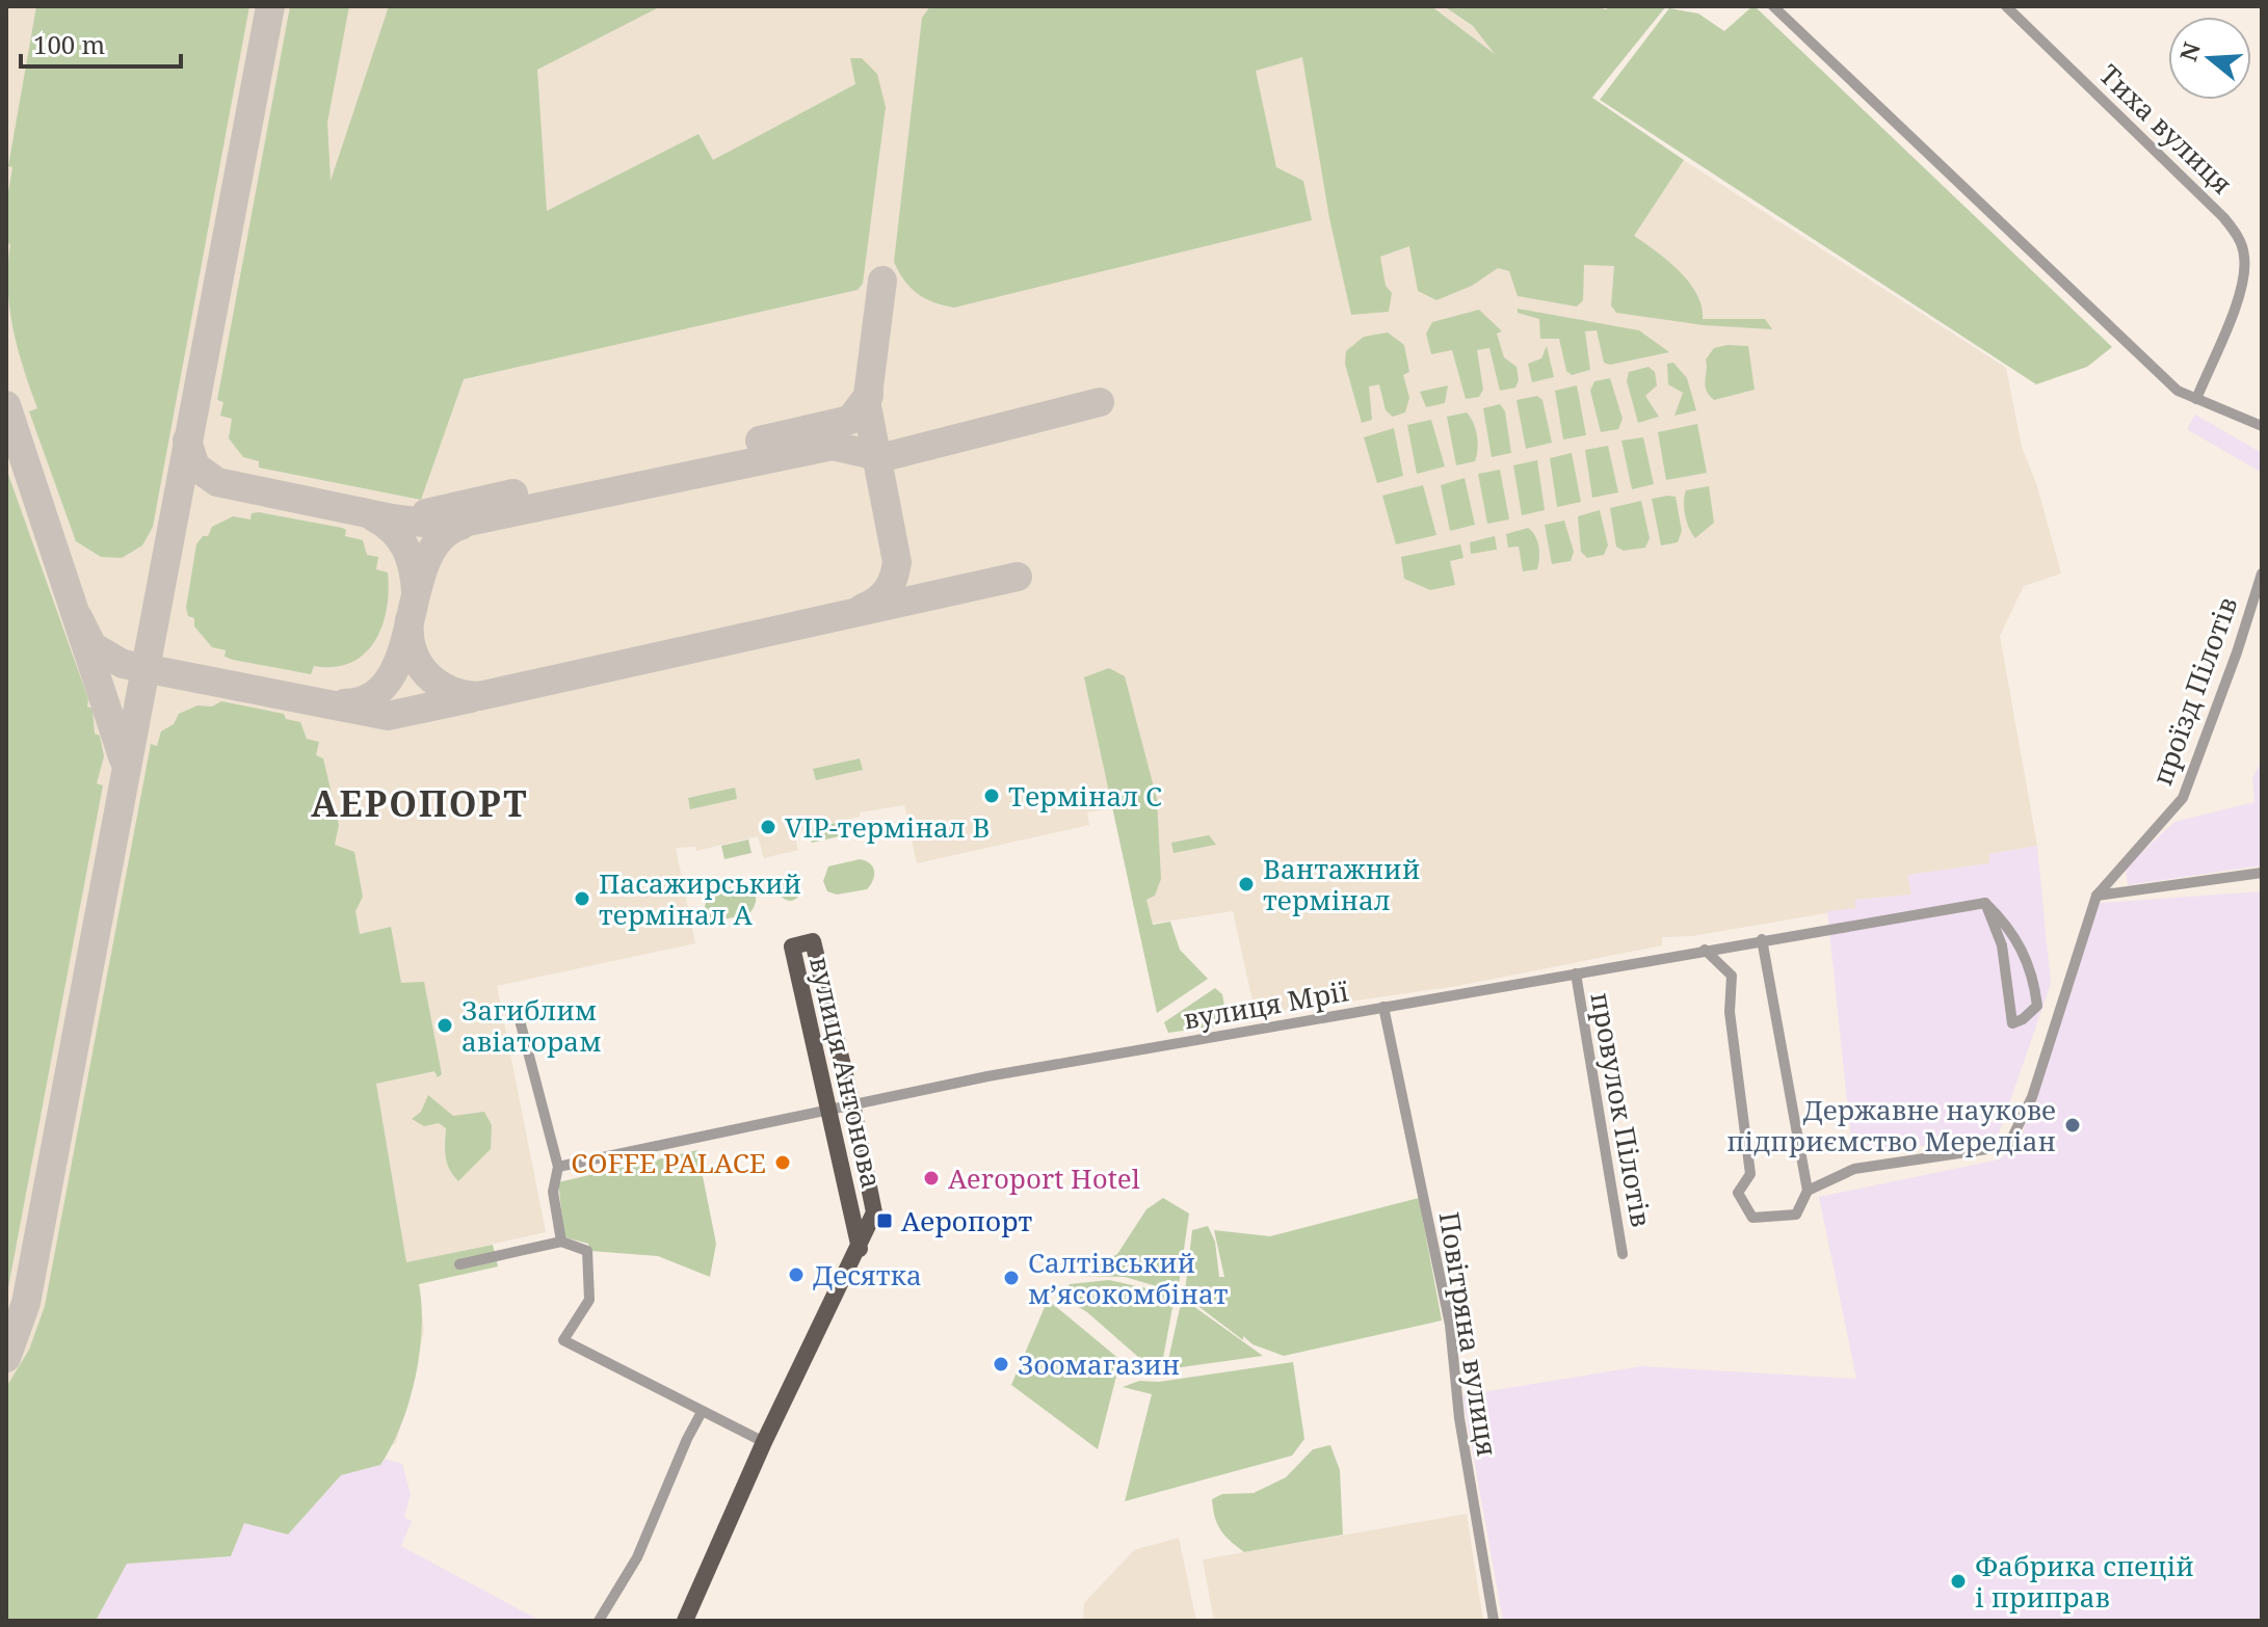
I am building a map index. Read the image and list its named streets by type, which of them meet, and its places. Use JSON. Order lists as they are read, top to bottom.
{
  "streets": {
    "main road": ["вулиця Антонова"],
    "street": [
      "Тиха вулиця",
      "проїзд Пілотів",
      "вулиця Мрії",
      "провулок Пілотів",
      "Повітряна вулиця"
    ]
  },
  "crossings": [
    ["вулиця Мрії", "вулиця Антонова"],
    ["вулиця Мрії", "провулок Пілотів"],
    ["вулиця Мрії", "Повітряна вулиця"]
  ],
  "districts": ["АЕРОПОРТ"],
  "places": {
    "other": [
      "Термінал C",
      "VIP-термінал B",
      "Вантажний термінал",
      "Пасажирський термінал A",
      "Загиблим авіаторам",
      "Державне наукове підприємство Мередіан",
      "COFFE PALACE",
      "Aeroport Hotel",
      "Десятка",
      "Салтівський мʼясокомбінат",
      "Зоомагазин",
      "Фабрика спецій і приправ"
    ],
    "transit": ["Аеропорт"]
  },
  "scale_bar": "100 m",
  "north": "left"
}
